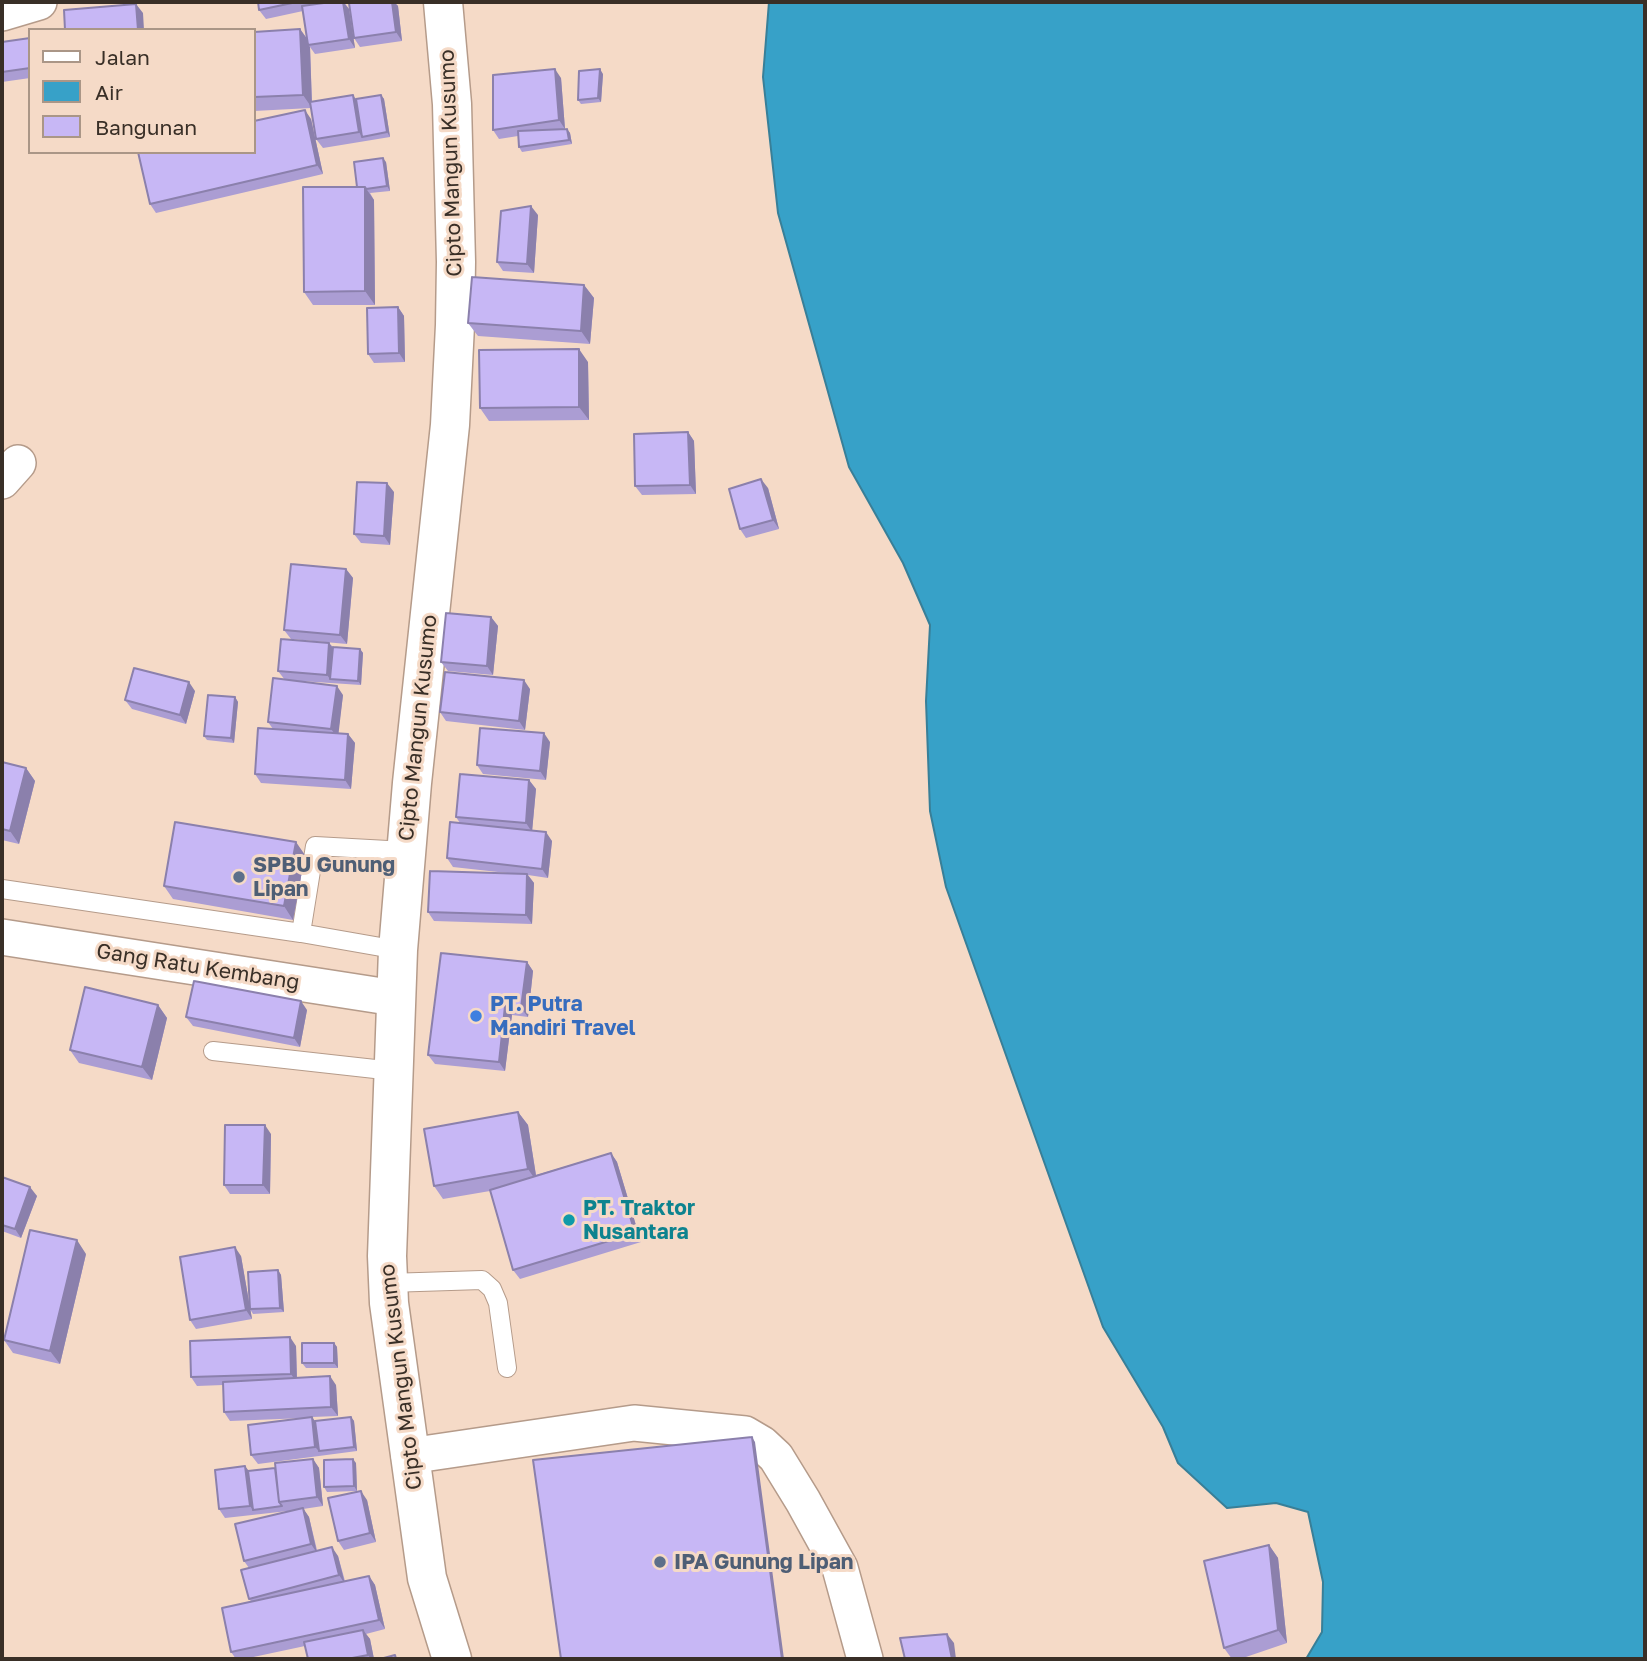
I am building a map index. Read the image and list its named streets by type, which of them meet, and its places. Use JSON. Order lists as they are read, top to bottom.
{
  "streets": {
    "highway": ["Cipto Mangun Kusumo"],
    "street": ["Gang Ratu Kembang"]
  },
  "crossings": [
    ["Cipto Mangun Kusumo", "Gang Ratu Kembang"]
  ],
  "places": [
    "SPBU Gunung Lipan",
    "PT. Putra Mandiri Travel",
    "PT. Traktor Nusantara",
    "IPA Gunung Lipan"
  ],
  "legend": ["Jalan", "Air", "Bangunan"]
}
